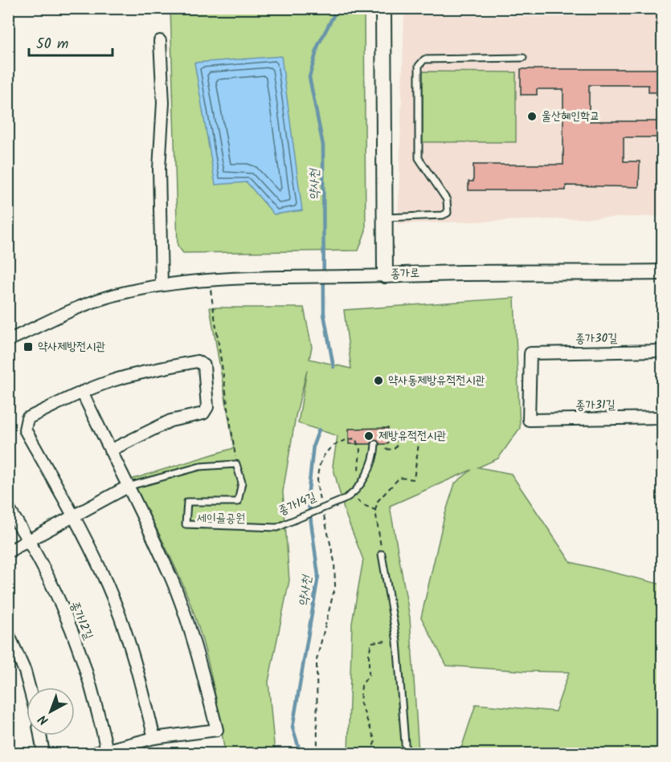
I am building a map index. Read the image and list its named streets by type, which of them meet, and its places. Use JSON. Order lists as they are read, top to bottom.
{
  "streets": {
    "main road": ["종가로"],
    "street": ["종가30길", "종가31길", "종가12길"],
    "lane": ["종가14길"]
  },
  "crossings": [
    ["종가30길", "종가31길"]
  ],
  "water": ["약사천"],
  "parks": ["세이골공원"],
  "places": {
    "other": ["울산혜인학교", "약사동제방유적전시관", "제방유적전시관"],
    "transit": ["약사제방전시관"]
  },
  "scale_bar": "50 m",
  "north": "bottom left"
}
